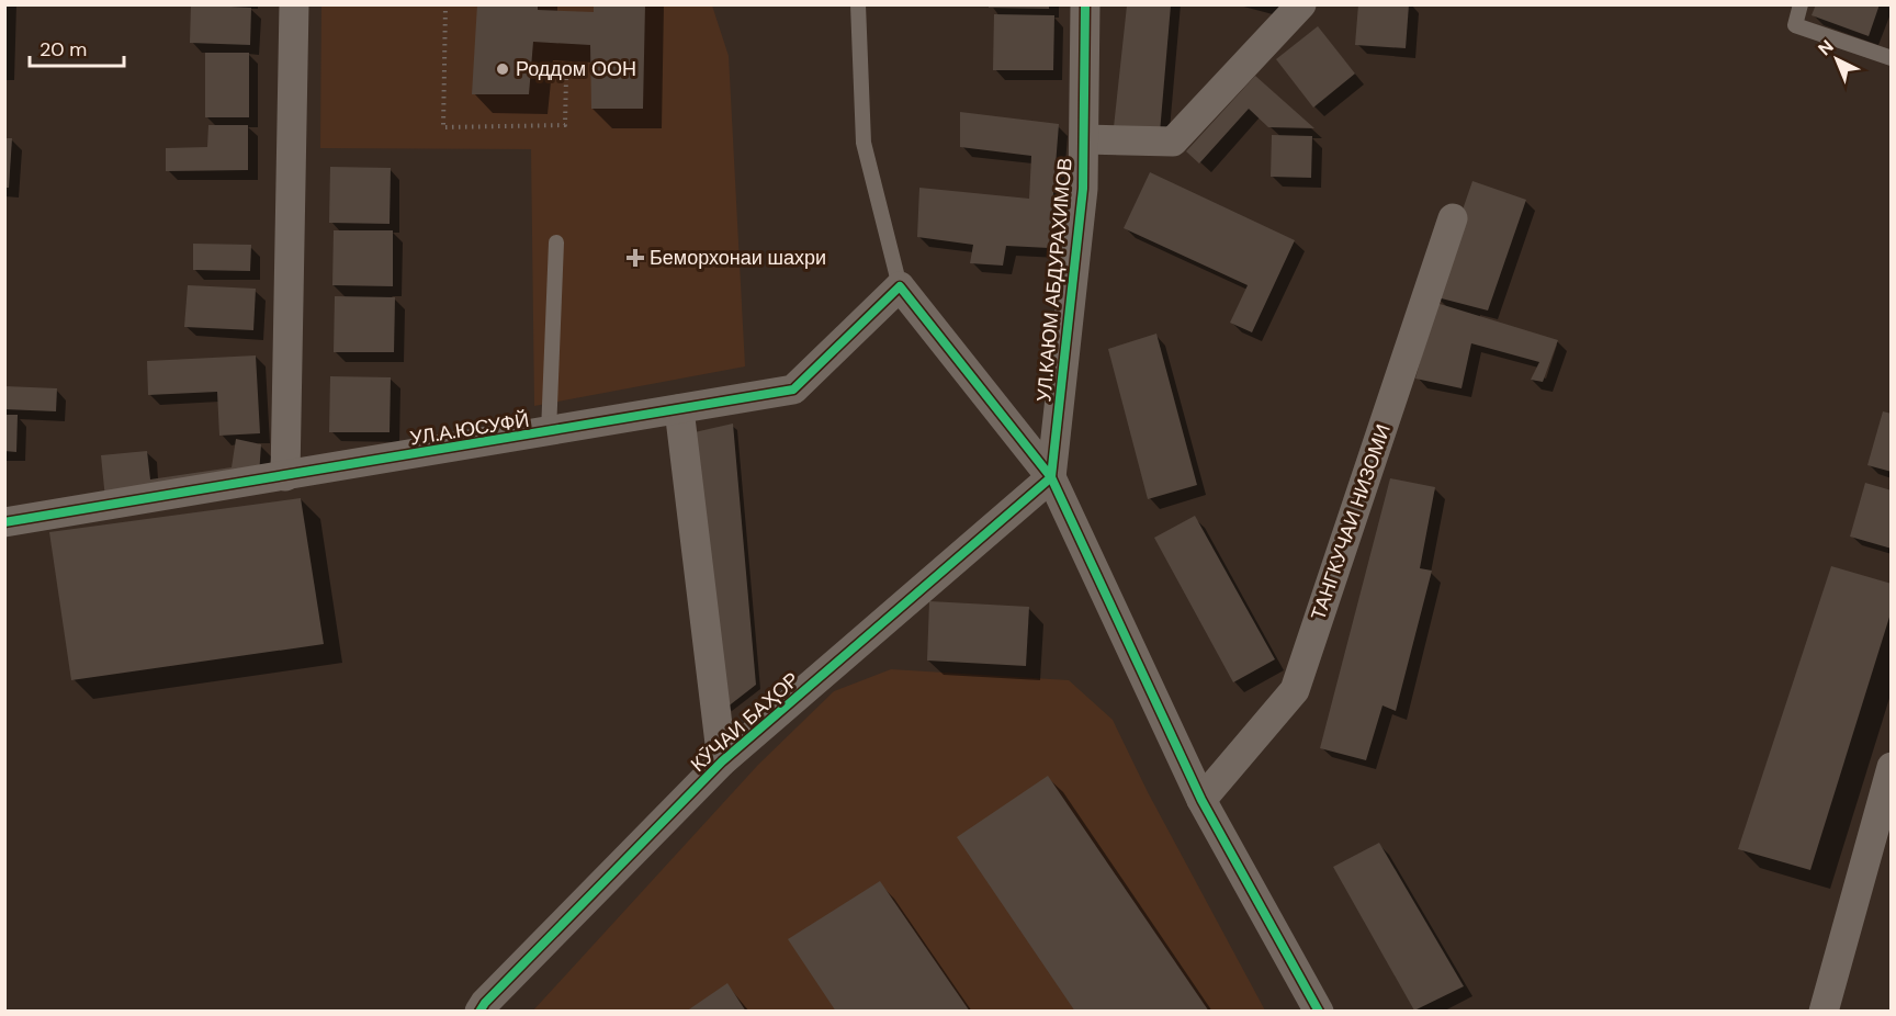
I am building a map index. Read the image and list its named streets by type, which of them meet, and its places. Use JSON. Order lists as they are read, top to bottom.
{
  "streets": {
    "street": [
      "УЛ.КАЮМ АБДУРАХИМОВ",
      "УЛ.А.ЮСУФЙ",
      "ТАНГКУЧАИ НИЗОМИ",
      "КӮЧАИ БАҲОР"
    ]
  },
  "crossings": [
    ["УЛ.КАЮМ АБДУРАХИМОВ", "КӮЧАИ БАҲОР"]
  ],
  "places": {
    "other": ["Роддом ООН"],
    "health": ["Беморхонаи шахри"]
  },
  "scale_bar": "20 m",
  "north": "top left"
}
